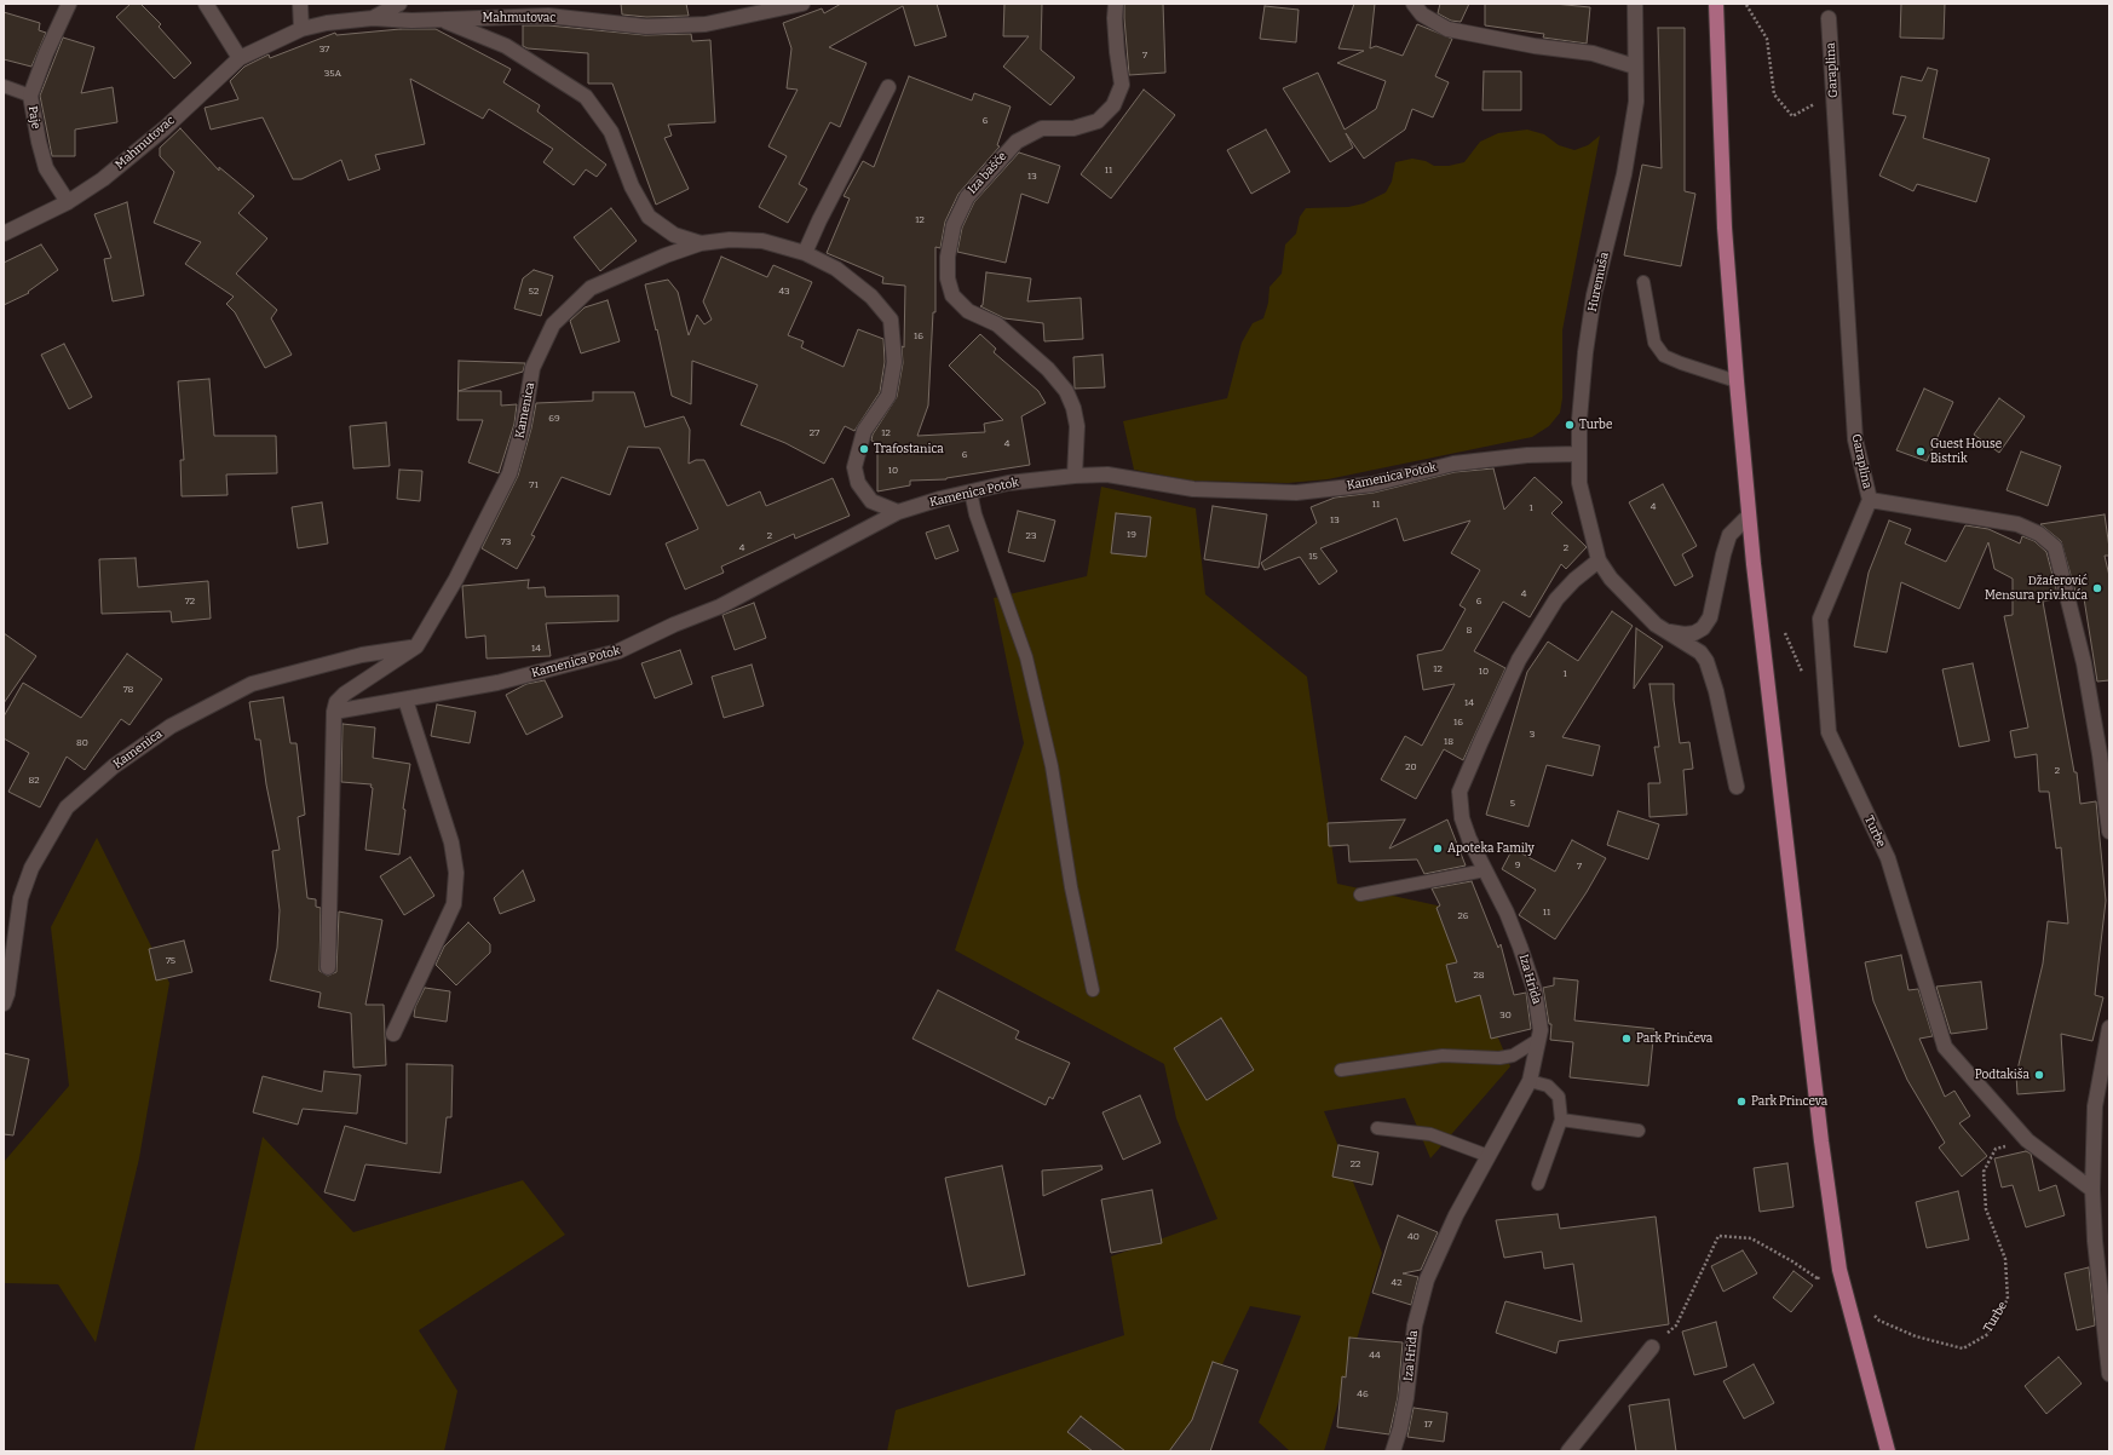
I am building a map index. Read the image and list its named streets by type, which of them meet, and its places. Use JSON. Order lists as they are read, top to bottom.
{
  "streets": {
    "street": [
      "Mahmutovac",
      "Garaplina",
      "Paje",
      "Iza bašče",
      "Huremuša",
      "Kamenica",
      "Kamenica Potok",
      "Turbe",
      "Iza Hrida"
    ]
  },
  "crossings": [
    ["Mahmutovac", "Paje"],
    ["Mahmutovac", "Kamenica"],
    ["Garaplina", "Turbe"],
    ["Iza bašče", "Kamenica Potok"],
    ["Huremuša", "Kamenica Potok"],
    ["Huremuša", "Iza Hrida"],
    ["Kamenica", "Kamenica Potok"]
  ],
  "places": [
    "Turbe",
    "Trafostanica",
    "Guest House Bistrik",
    "Džaferović Mensura priv.kuća",
    "Apoteka Family",
    "Park Prinčeva",
    "Podtakiša",
    "Park Princeva"
  ],
  "house_numbers": [
    "37",
    "7",
    "35A",
    "6",
    "11",
    "13",
    "12",
    "52",
    "43",
    "16",
    "69",
    "27",
    "12",
    "4",
    "6",
    "10",
    "71",
    "11",
    "4",
    "1",
    "13",
    "19",
    "2",
    "23",
    "73",
    "4",
    "2",
    "15",
    "4",
    "72",
    "6",
    "8",
    "14",
    "12",
    "10",
    "1",
    "78",
    "14",
    "16",
    "3",
    "18",
    "80",
    "20",
    "2",
    "82",
    "5",
    "9",
    "7",
    "11",
    "26",
    "75",
    "28",
    "30",
    "22",
    "40",
    "42",
    "44",
    "46",
    "17"
  ]
}
